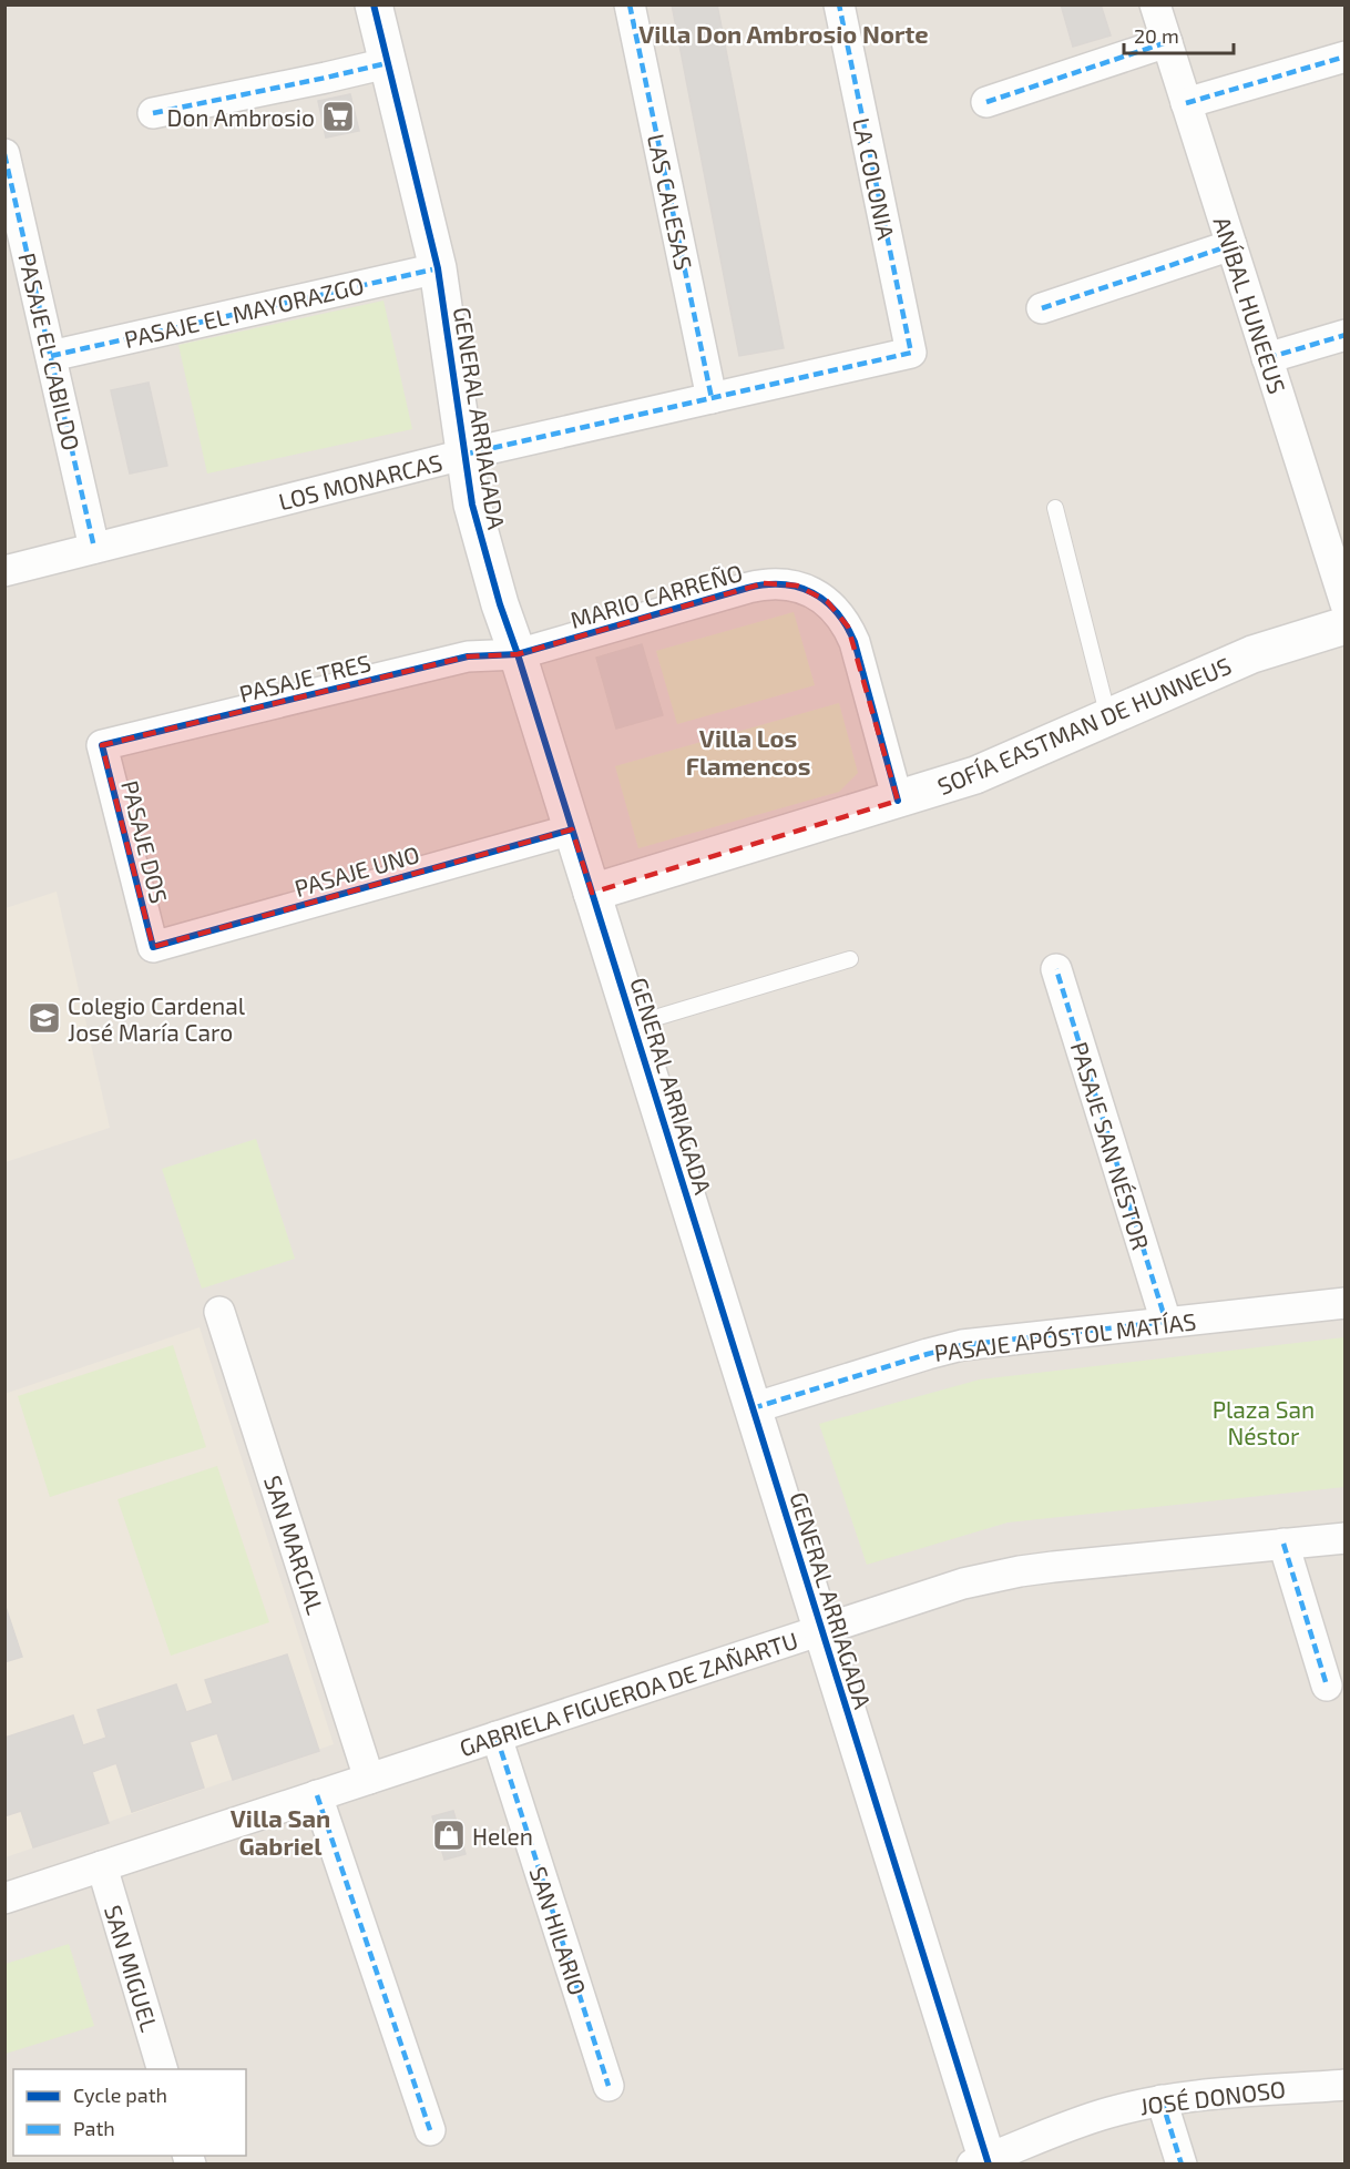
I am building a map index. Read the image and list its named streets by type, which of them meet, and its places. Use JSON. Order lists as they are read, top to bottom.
{
  "streets": {
    "street": [
      "LA COLONIA",
      "LAS CALESAS",
      "ANÍBAL HUNEEUS",
      "PASAJE EL MAYORAZGO",
      "PASAJE EL CABILDO",
      "GENERAL ARRIAGADA",
      "LOS MONARCAS",
      "MARIO CARREÑO",
      "PASAJE TRES",
      "SOFÍA EASTMAN DE HUNNEUS",
      "PASAJE DOS",
      "PASAJE UNO",
      "PASAJE SAN NÉSTOR",
      "PASAJE APÓSTOL MATÍAS",
      "SAN MARCIAL",
      "GABRIELA FIGUEROA DE ZAÑARTU",
      "SAN HILARIO",
      "SAN MIGUEL",
      "JOSÉ DONOSO"
    ]
  },
  "crossings": [
    ["LA COLONIA", "LOS MONARCAS"],
    ["LAS CALESAS", "LOS MONARCAS"],
    ["PASAJE EL MAYORAZGO", "PASAJE EL CABILDO"],
    ["PASAJE EL MAYORAZGO", "GENERAL ARRIAGADA"],
    ["PASAJE EL CABILDO", "LOS MONARCAS"],
    ["GENERAL ARRIAGADA", "LOS MONARCAS"],
    ["GENERAL ARRIAGADA", "MARIO CARREÑO"],
    ["GENERAL ARRIAGADA", "PASAJE TRES"],
    ["GENERAL ARRIAGADA", "SOFÍA EASTMAN DE HUNNEUS"],
    ["GENERAL ARRIAGADA", "PASAJE UNO"],
    ["GENERAL ARRIAGADA", "PASAJE APÓSTOL MATÍAS"],
    ["GENERAL ARRIAGADA", "GABRIELA FIGUEROA DE ZAÑARTU"],
    ["GENERAL ARRIAGADA", "JOSÉ DONOSO"],
    ["MARIO CARREÑO", "PASAJE TRES"],
    ["MARIO CARREÑO", "SOFÍA EASTMAN DE HUNNEUS"],
    ["PASAJE TRES", "PASAJE DOS"],
    ["PASAJE DOS", "PASAJE UNO"],
    ["PASAJE SAN NÉSTOR", "PASAJE APÓSTOL MATÍAS"],
    ["SAN MARCIAL", "GABRIELA FIGUEROA DE ZAÑARTU"],
    ["GABRIELA FIGUEROA DE ZAÑARTU", "SAN HILARIO"],
    ["GABRIELA FIGUEROA DE ZAÑARTU", "SAN MIGUEL"]
  ],
  "districts": ["Villa Don Ambrosio Norte", "Villa Los Flamencos", "Villa San Gabriel"],
  "parks": ["Plaza San Néstor"],
  "places": {
    "supermarket": ["Don Ambrosio"],
    "school or university": ["Colegio Cardenal José María Caro"],
    "shop": ["Helen"]
  },
  "legend": ["Cycle path", "Path"],
  "scale_bar": "20 m"
}
